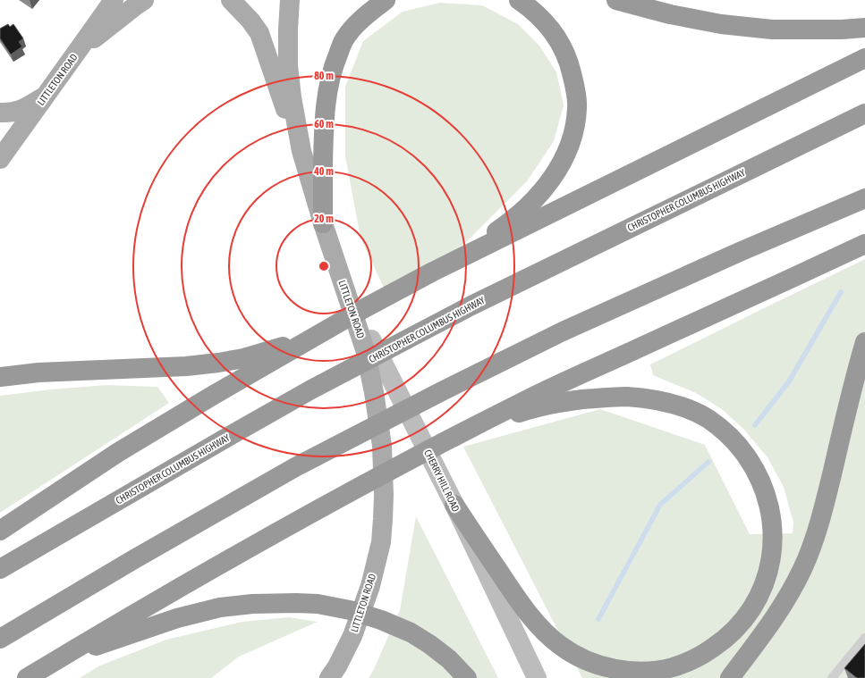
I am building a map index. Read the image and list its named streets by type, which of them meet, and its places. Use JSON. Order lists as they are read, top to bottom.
{
  "streets": {
    "highway": ["CHRISTOPHER COLUMBUS HIGHWAY"],
    "main road": ["LITTLETON ROAD", "CHERRY HILL ROAD"]
  },
  "crossings": [
    ["LITTLETON ROAD", "CHERRY HILL ROAD"]
  ],
  "rings": [
    "80 m",
    "60 m",
    "40 m",
    "20 m"
  ]
}
